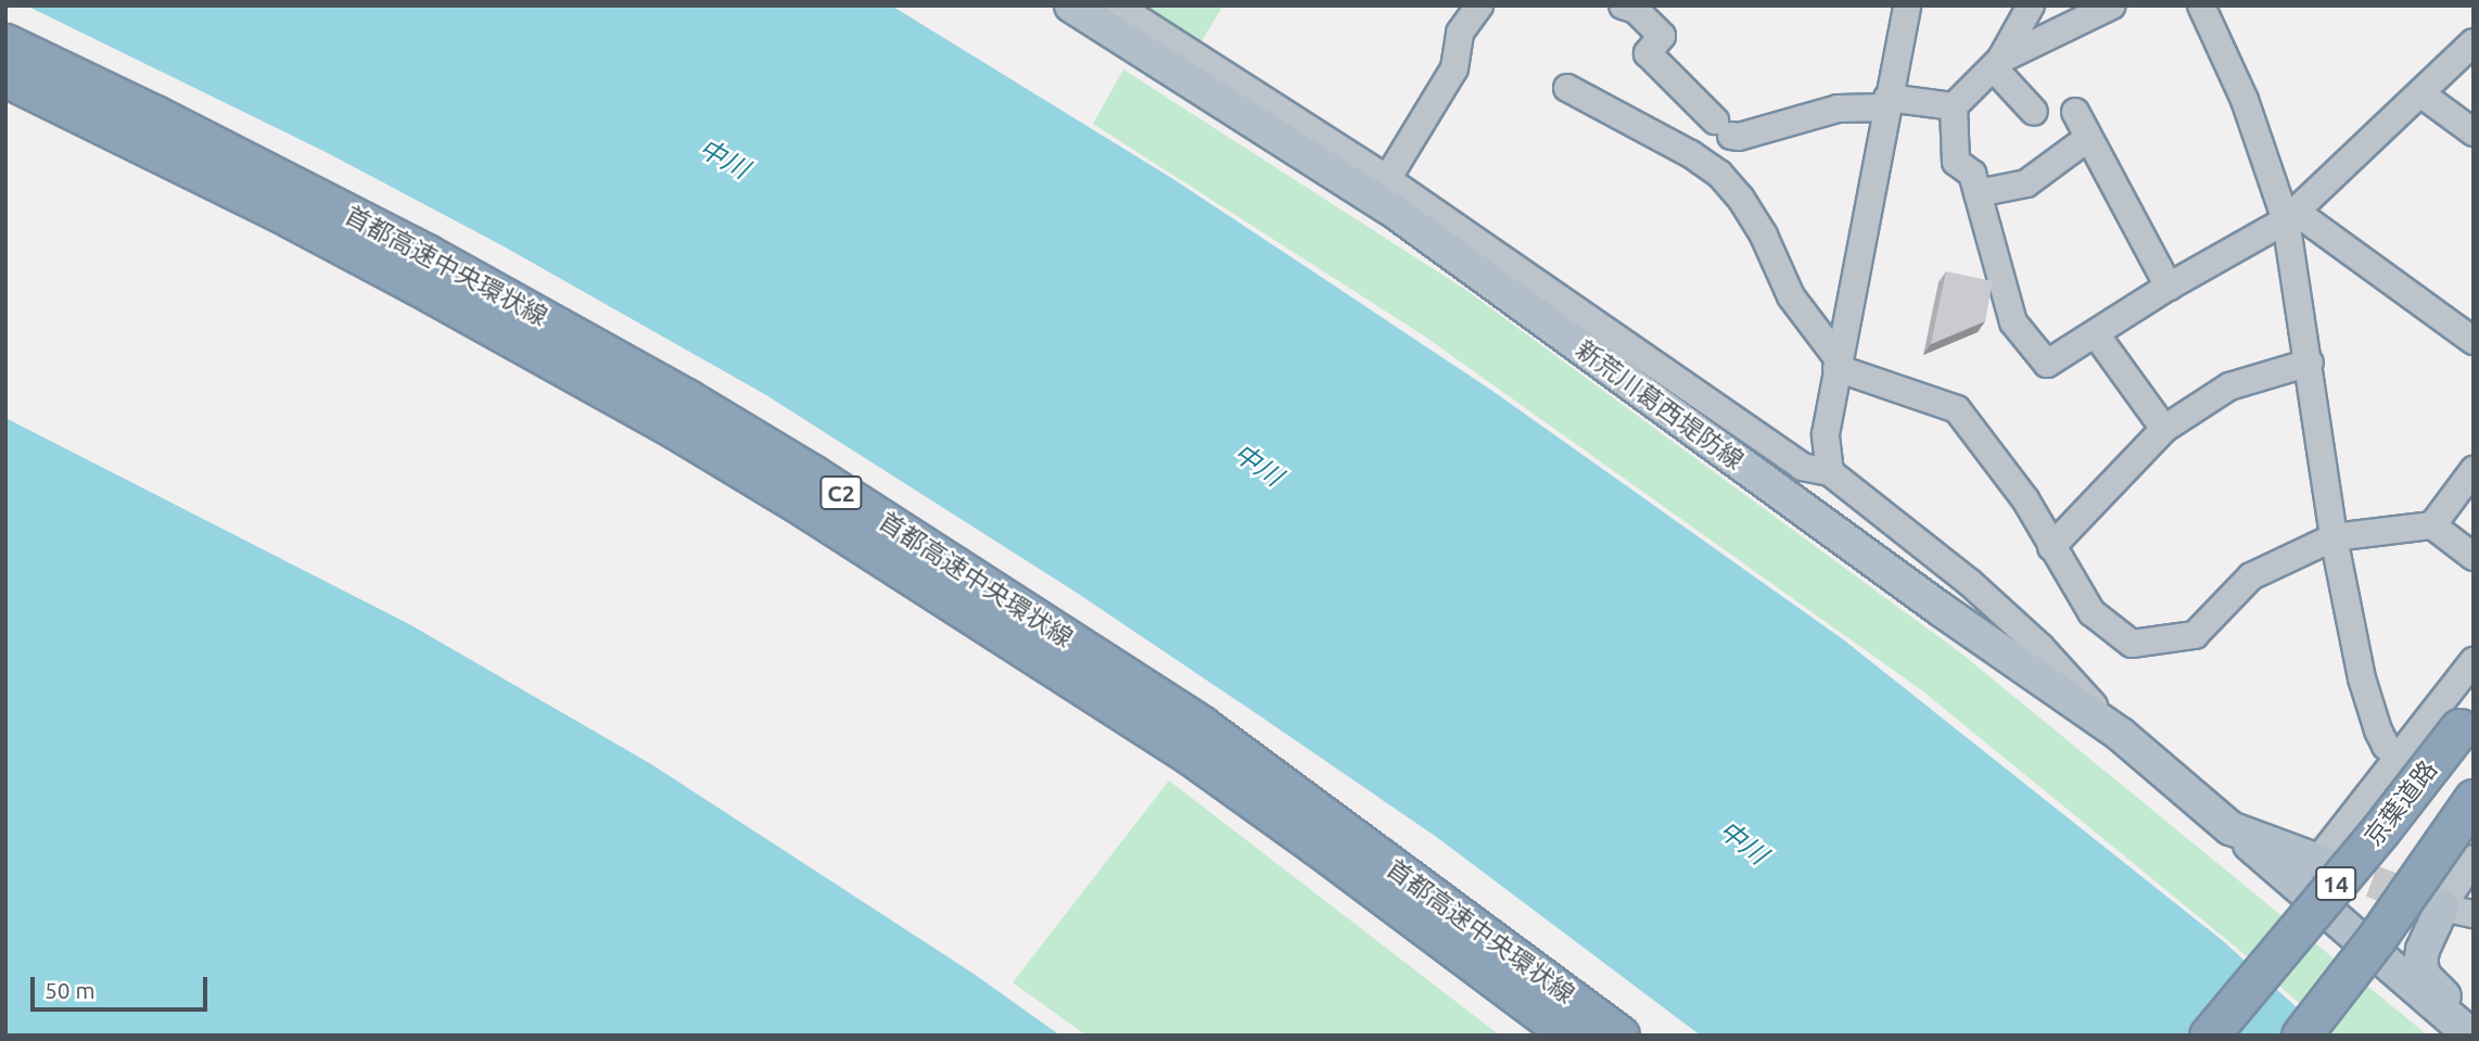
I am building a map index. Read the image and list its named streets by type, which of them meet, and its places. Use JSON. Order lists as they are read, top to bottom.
{
  "streets": {
    "highway": [
      "首都高速中央環状線",
      "C2",
      "京葉道路",
      "14"
    ],
    "main road": ["新荒川葛西堤防線"]
  },
  "water": ["中川"],
  "scale_bar": "50 m"
}
